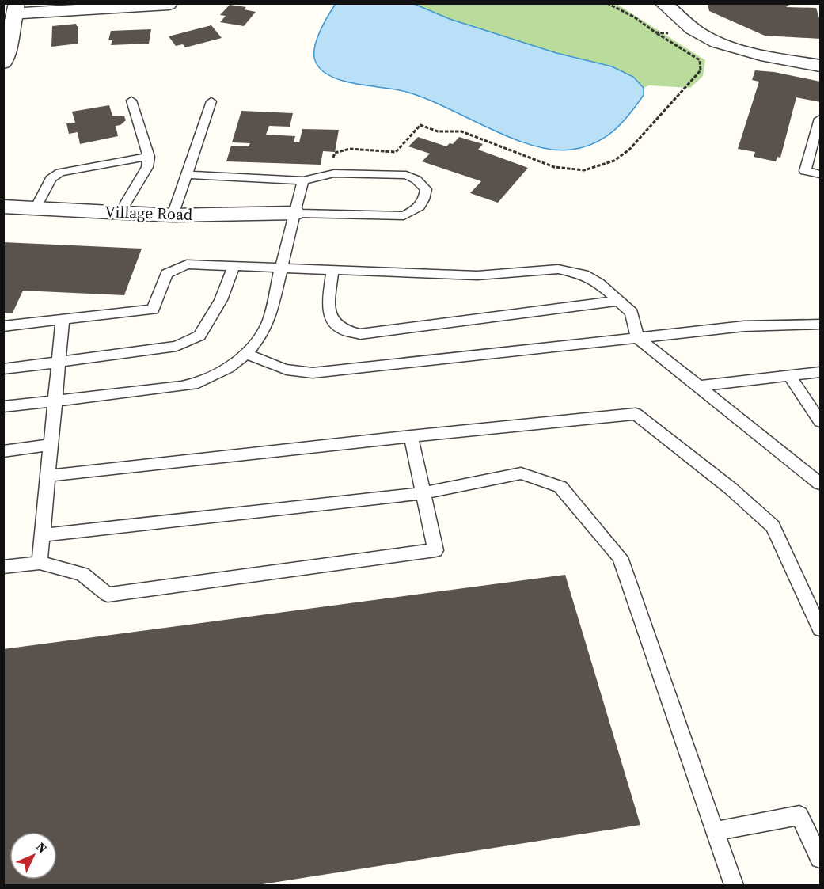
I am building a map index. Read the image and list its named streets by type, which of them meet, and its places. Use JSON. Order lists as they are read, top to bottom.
{
  "streets": {
    "street": ["Village Road"]
  },
  "north": "top right"
}
